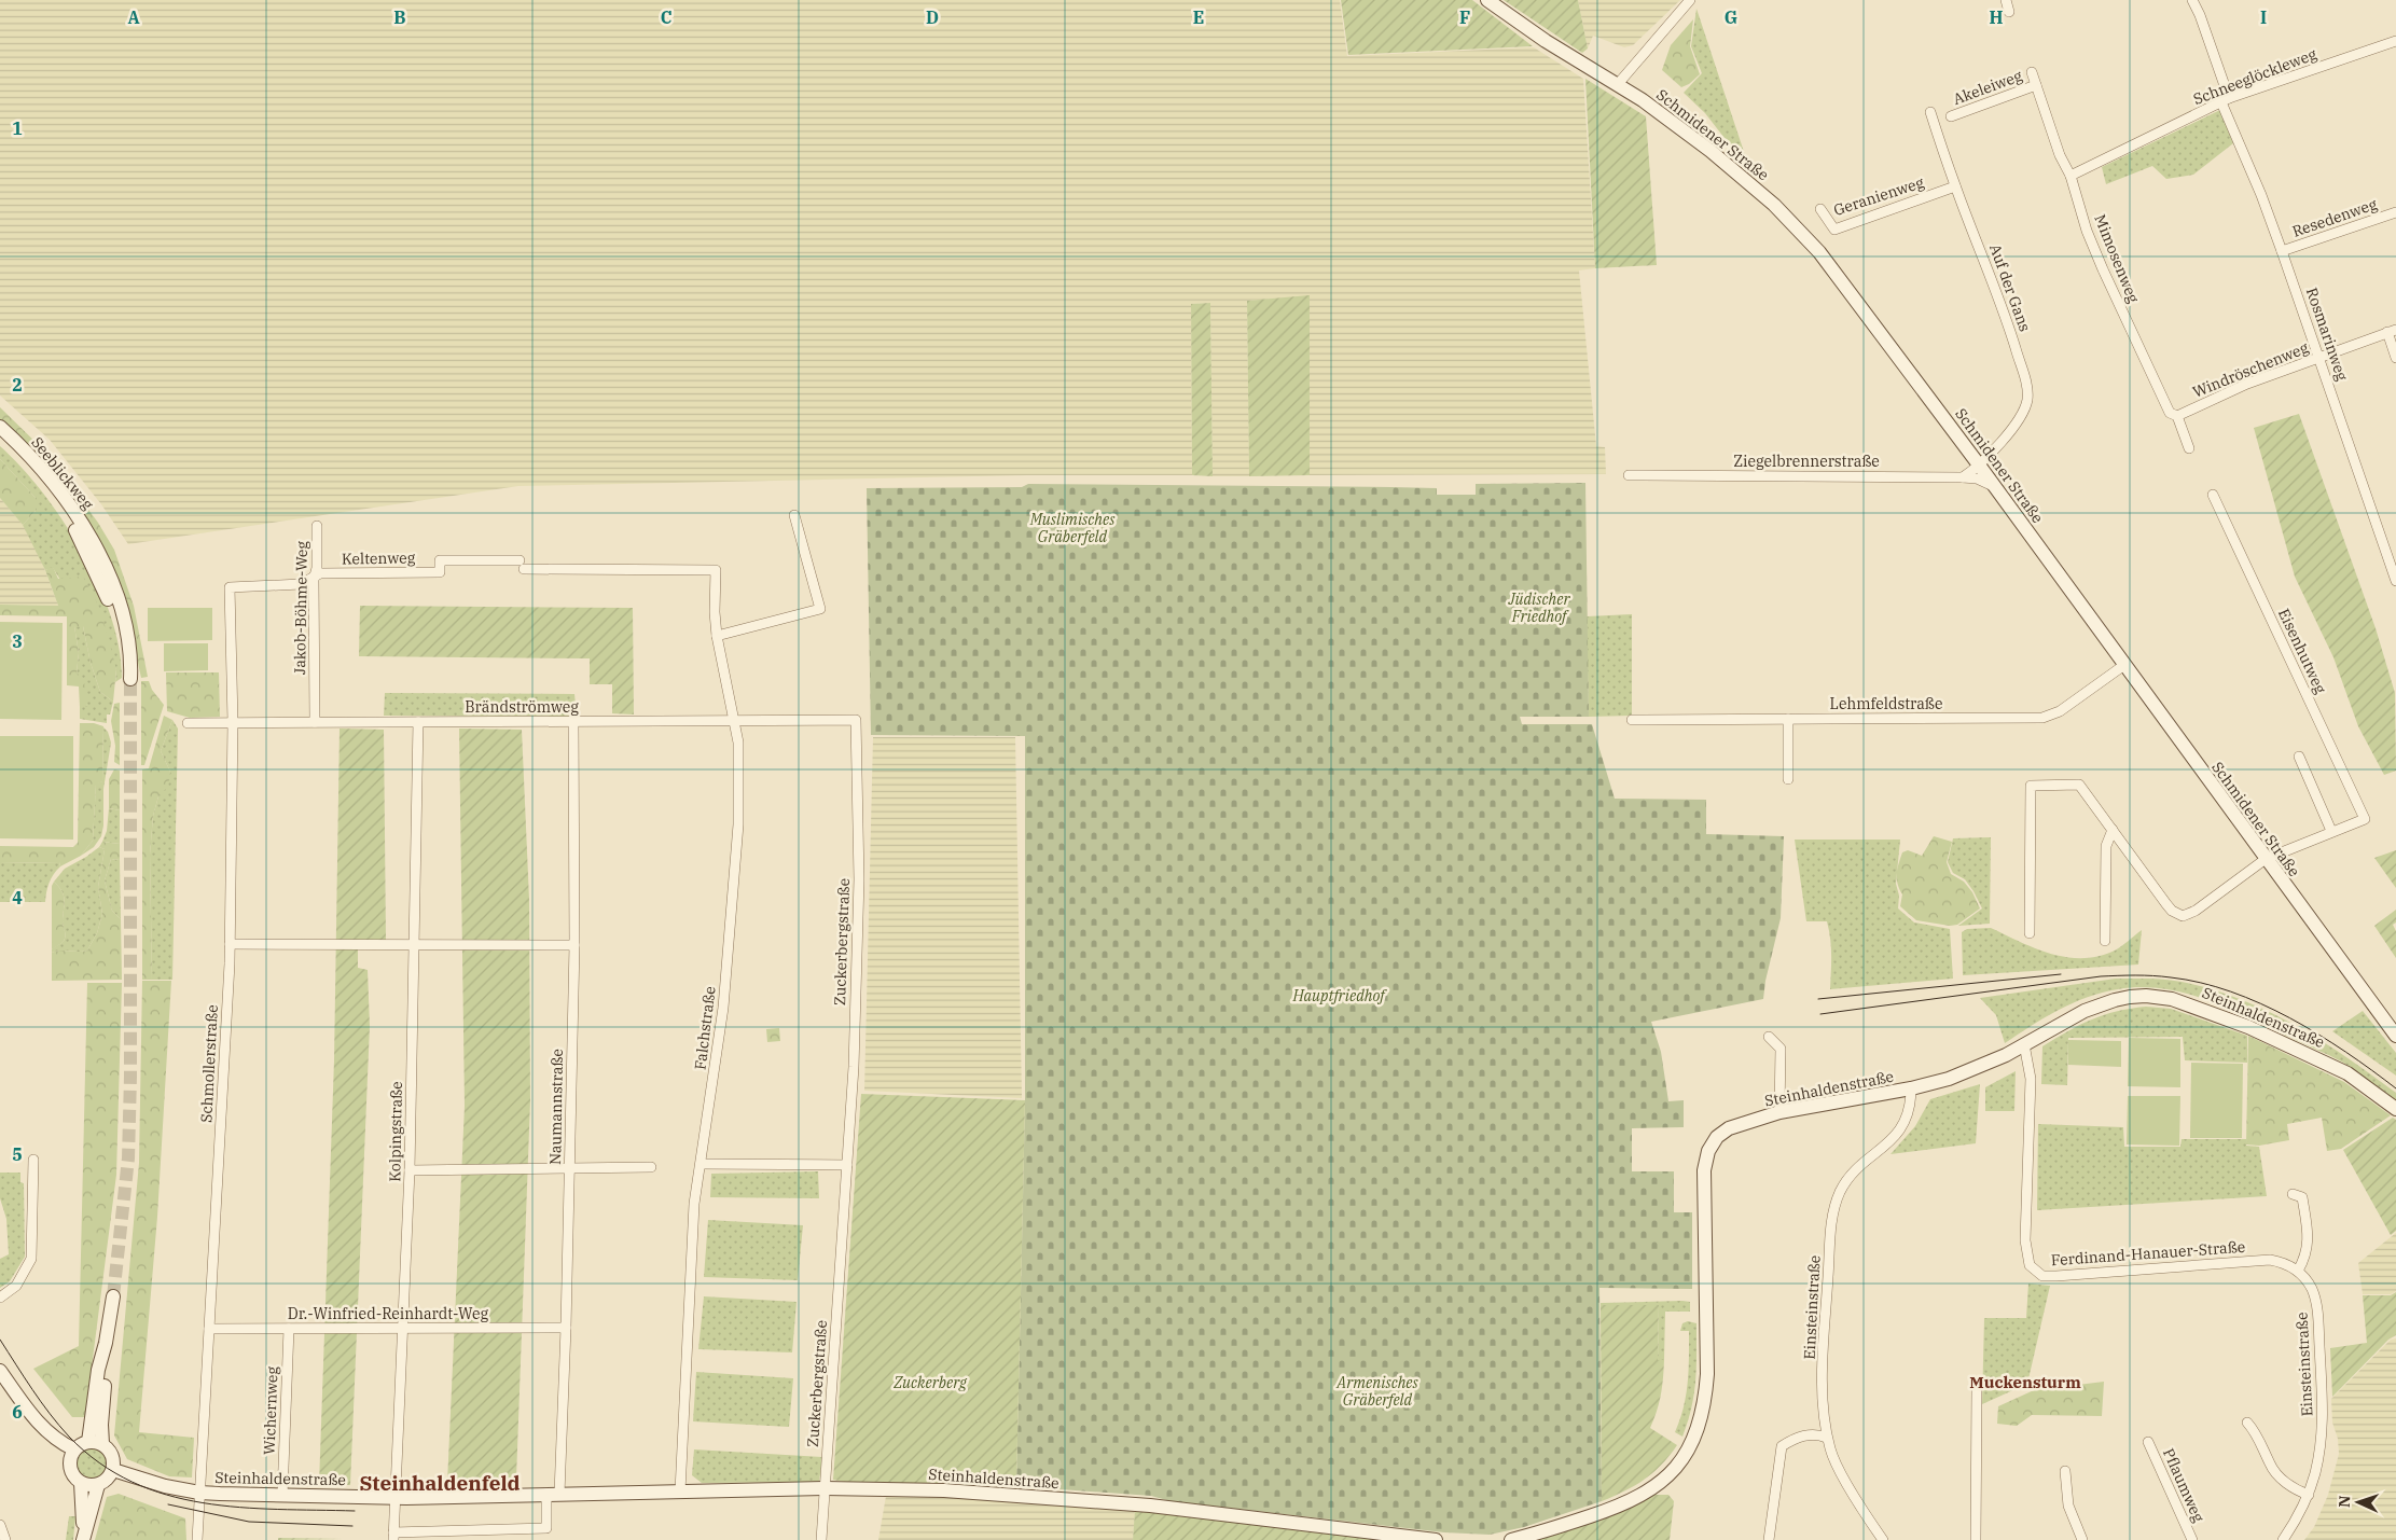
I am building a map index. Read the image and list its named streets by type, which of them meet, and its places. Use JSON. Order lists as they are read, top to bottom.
{
  "streets": {
    "street": [
      "Schneeglöckleweg",
      "Akeleiweg",
      "Schmidener Straße",
      "Geranienweg",
      "Resedenweg",
      "Mimosenweg",
      "Auf der Gans",
      "Rosmarinweg",
      "Windröschenweg",
      "Ziegelbrennerstraße",
      "Seeblickweg",
      "Keltenweg",
      "Jakob-Böhme-Weg",
      "Eisenhutweg",
      "Lehmfeldstraße",
      "Brändströmweg",
      "Zuckerbergstraße",
      "Steinhaldenstraße",
      "Falchstraße",
      "Schmollerstraße",
      "Naumannstraße",
      "Kolpingstraße",
      "Ferdinand-Hanauer-Straße",
      "Einsteinstraße",
      "Dr.-Winfried-Reinhardt-Weg",
      "Wichernweg",
      "Pflaumweg"
    ]
  },
  "crossings": [
    ["Schneeglöckleweg", "Mimosenweg"],
    ["Schneeglöckleweg", "Rosmarinweg"],
    ["Akeleiweg", "Mimosenweg"],
    ["Schmidener Straße", "Auf der Gans"],
    ["Schmidener Straße", "Ziegelbrennerstraße"],
    ["Schmidener Straße", "Lehmfeldstraße"],
    ["Geranienweg", "Auf der Gans"],
    ["Resedenweg", "Rosmarinweg"],
    ["Mimosenweg", "Windröschenweg"],
    ["Rosmarinweg", "Windröschenweg"],
    ["Keltenweg", "Jakob-Böhme-Weg"],
    ["Keltenweg", "Schmollerstraße"],
    ["Jakob-Böhme-Weg", "Brändströmweg"],
    ["Brändströmweg", "Zuckerbergstraße"],
    ["Brändströmweg", "Falchstraße"],
    ["Brändströmweg", "Schmollerstraße"],
    ["Brändströmweg", "Naumannstraße"],
    ["Brändströmweg", "Kolpingstraße"],
    ["Zuckerbergstraße", "Steinhaldenstraße"],
    ["Steinhaldenstraße", "Falchstraße"],
    ["Steinhaldenstraße", "Schmollerstraße"],
    ["Steinhaldenstraße", "Naumannstraße"],
    ["Steinhaldenstraße", "Kolpingstraße"],
    ["Steinhaldenstraße", "Ferdinand-Hanauer-Straße"],
    ["Steinhaldenstraße", "Einsteinstraße"],
    ["Steinhaldenstraße", "Wichernweg"],
    ["Schmollerstraße", "Dr.-Winfried-Reinhardt-Weg"],
    ["Naumannstraße", "Dr.-Winfried-Reinhardt-Weg"],
    ["Kolpingstraße", "Dr.-Winfried-Reinhardt-Weg"],
    ["Ferdinand-Hanauer-Straße", "Einsteinstraße"],
    ["Dr.-Winfried-Reinhardt-Weg", "Wichernweg"]
  ],
  "districts": ["Muckensturm", "Steinhaldenfeld"],
  "parks": [
    "Muslimisches Gräberfeld",
    "Jüdischer Friedhof",
    "Hauptfriedhof",
    "Zuckerberg",
    "Armenisches Gräberfeld"
  ],
  "north": "left",
  "grid": {
    "columns": [
      "A",
      "B",
      "C",
      "D",
      "E",
      "F",
      "G",
      "H",
      "I"
    ],
    "rows": [
      "1",
      "2",
      "3",
      "4",
      "5",
      "6"
    ]
  }
}
